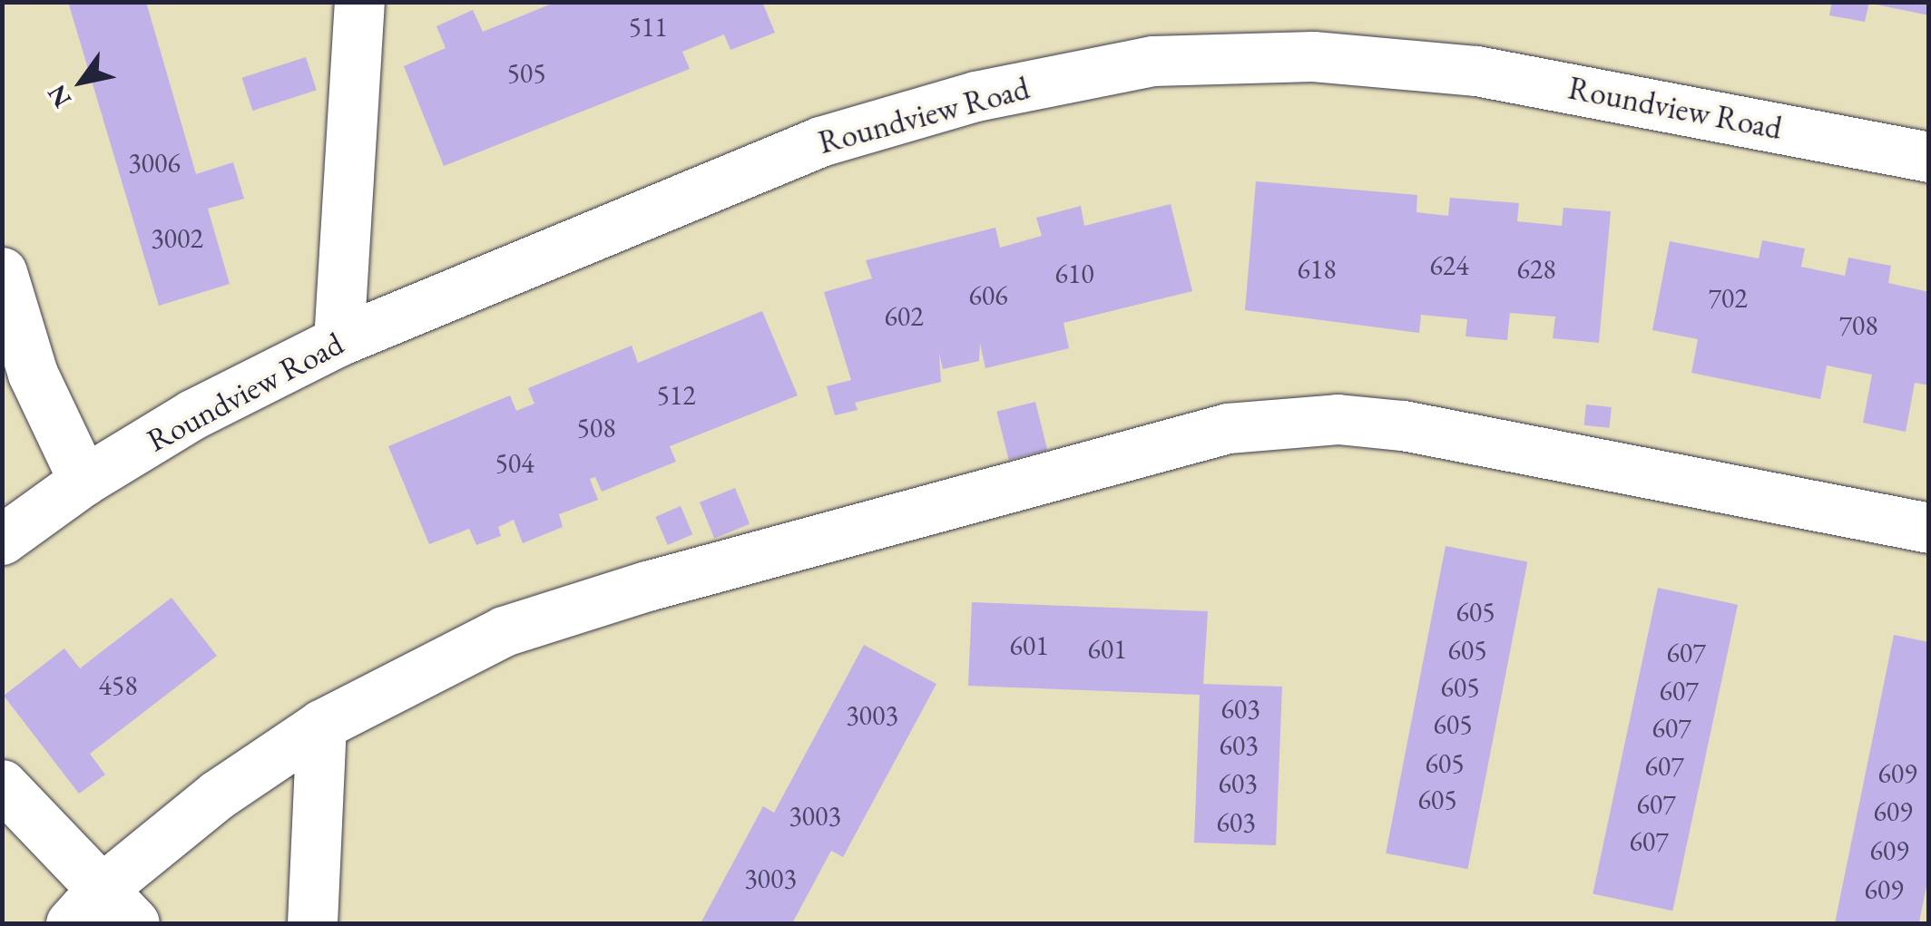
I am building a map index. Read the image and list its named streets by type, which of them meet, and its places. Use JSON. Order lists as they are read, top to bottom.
{
  "streets": {
    "street": ["Roundview Road"]
  },
  "house_numbers": [
    "511",
    "505",
    "3006",
    "3002",
    "624",
    "618",
    "628",
    "610",
    "606",
    "702",
    "602",
    "708",
    "512",
    "508",
    "504",
    "605",
    "601",
    "601",
    "605",
    "607",
    "458",
    "605",
    "607",
    "603",
    "3003",
    "605",
    "607",
    "603",
    "605",
    "607",
    "609",
    "603",
    "605",
    "607",
    "609",
    "3003",
    "603",
    "607",
    "609",
    "3003",
    "609"
  ],
  "north": "bottom left"
}
